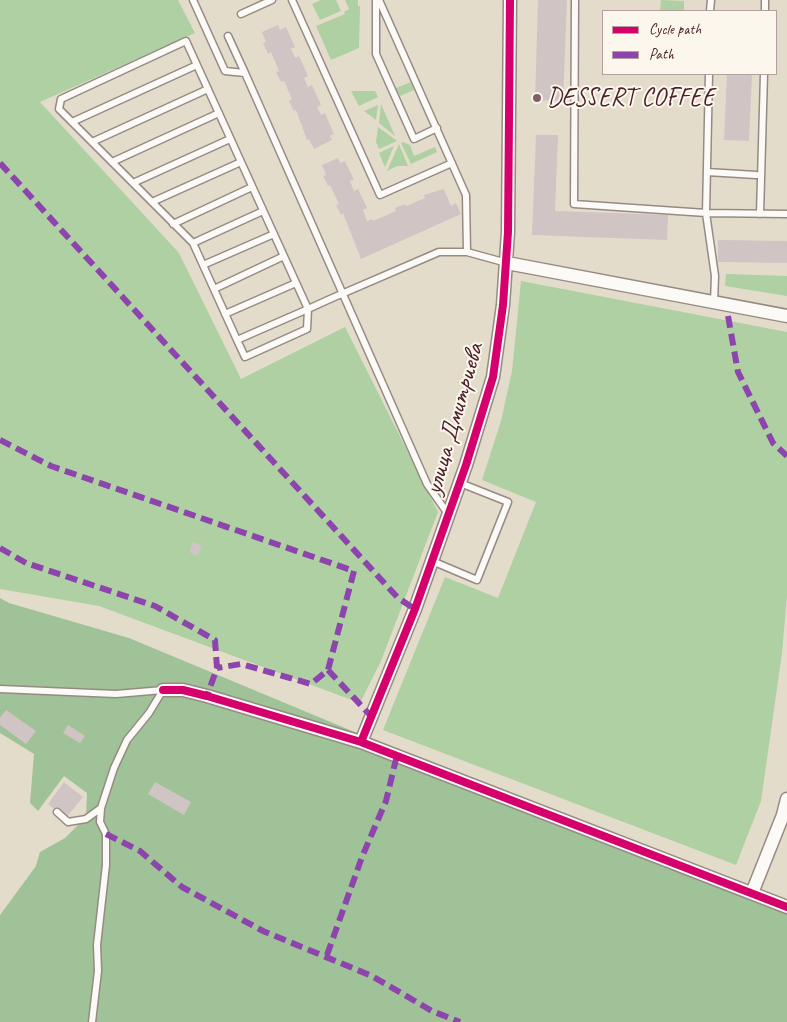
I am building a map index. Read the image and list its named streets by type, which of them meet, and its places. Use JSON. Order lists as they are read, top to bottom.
{
  "streets": {
    "street": ["улица Дмитриева"]
  },
  "places": ["DESSERT COFFEE"],
  "legend": ["Cycle path", "Path"]
}
